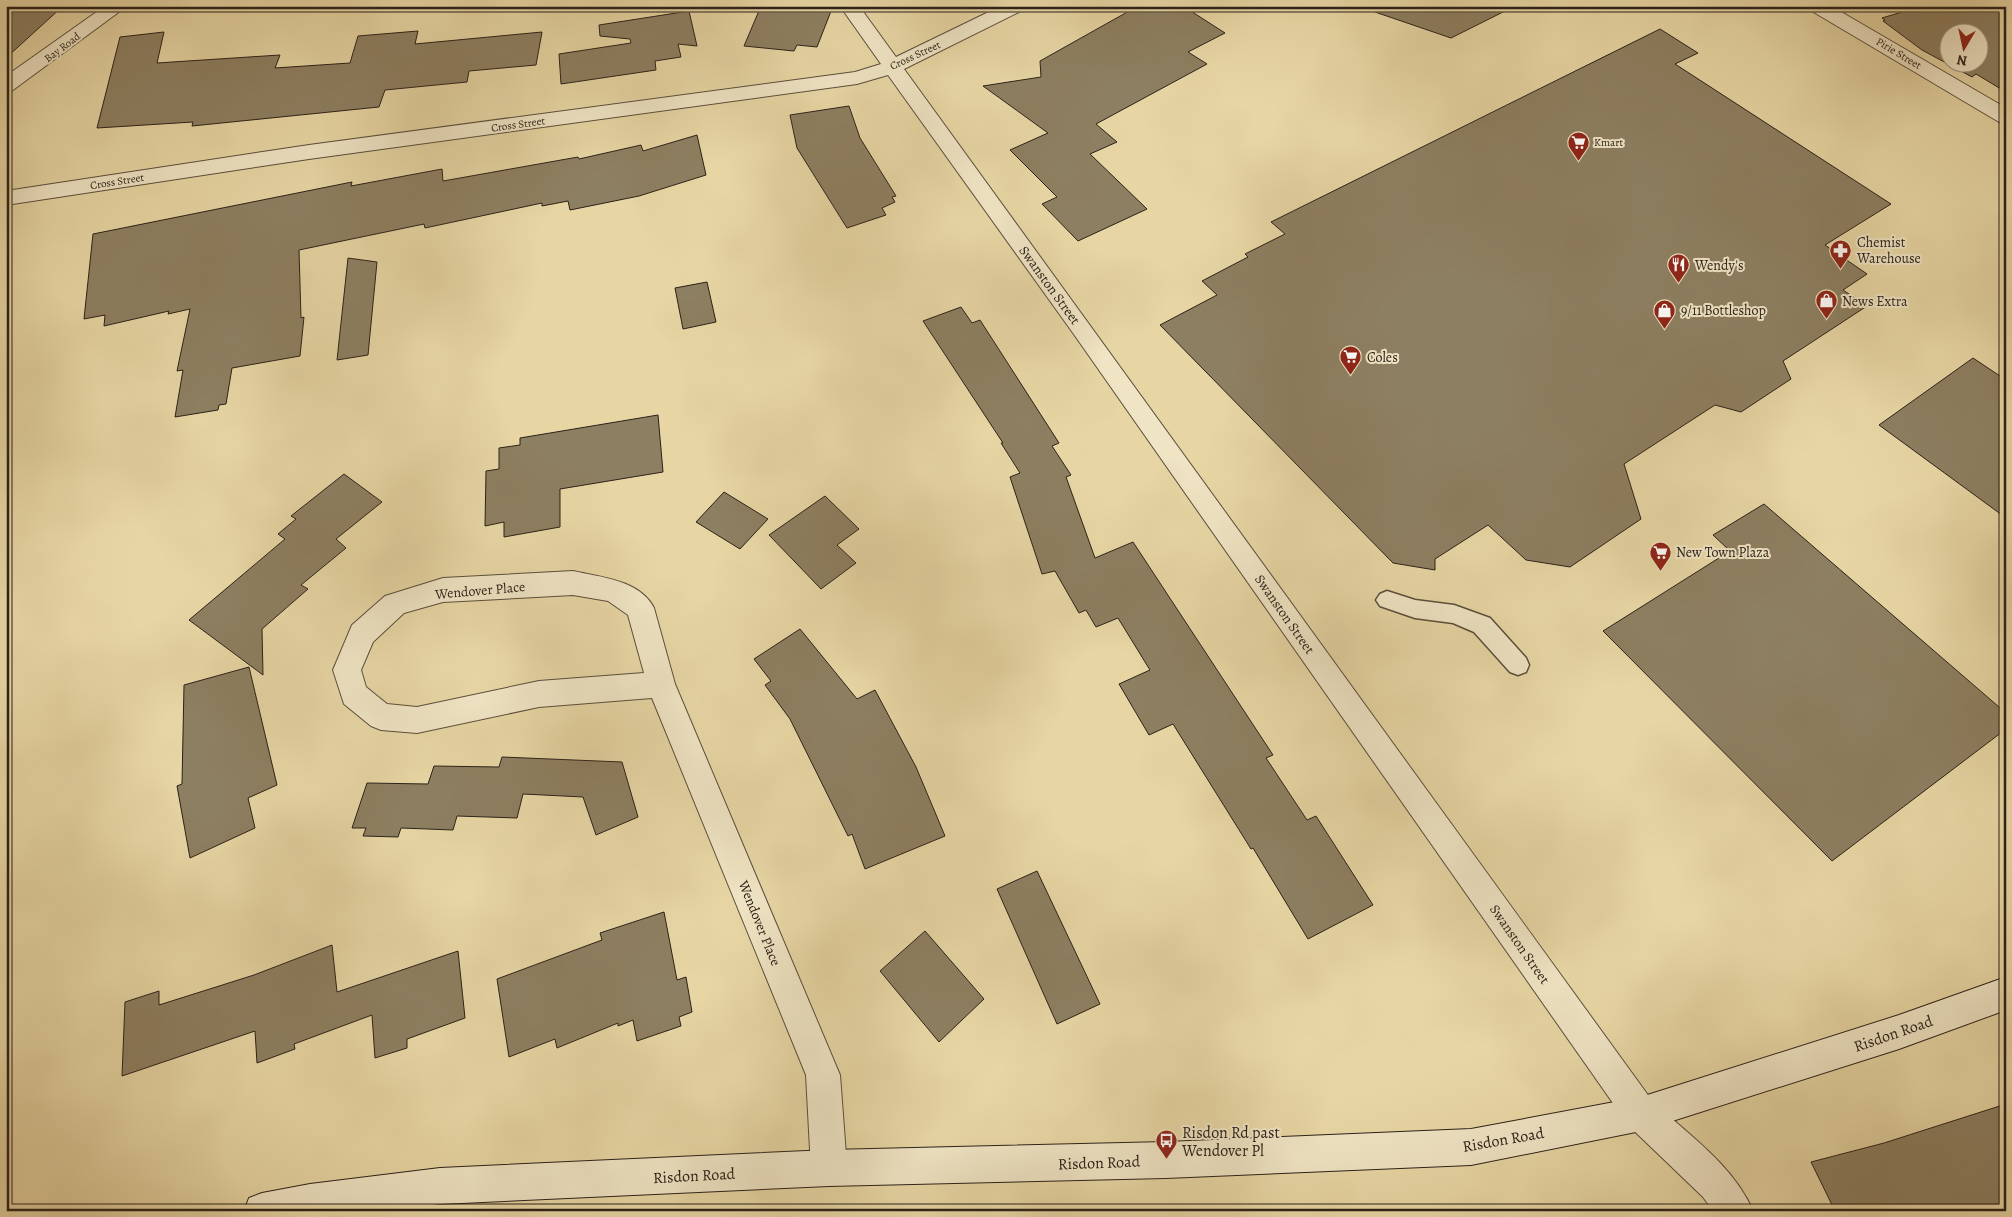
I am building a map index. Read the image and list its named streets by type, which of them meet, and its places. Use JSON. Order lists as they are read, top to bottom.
{
  "streets": {
    "street": [
      "Bay Road",
      "Pirie Street",
      "Cross Street",
      "Swanston Street",
      "Wendover Place",
      "Risdon Road"
    ]
  },
  "crossings": [
    ["Cross Street", "Swanston Street"],
    ["Swanston Street", "Risdon Road"],
    ["Wendover Place", "Risdon Road"]
  ],
  "places": {
    "supermarket": ["Kmart", "Coles", "New Town Plaza"],
    "pharmacy": ["Chemist Warehouse"],
    "restaurant": ["Wendy's"],
    "shop": ["News Extra", "9/11 Bottleshop"],
    "bus stop": ["Risdon Rd past Wendover Pl"]
  },
  "north": "bottom"
}
